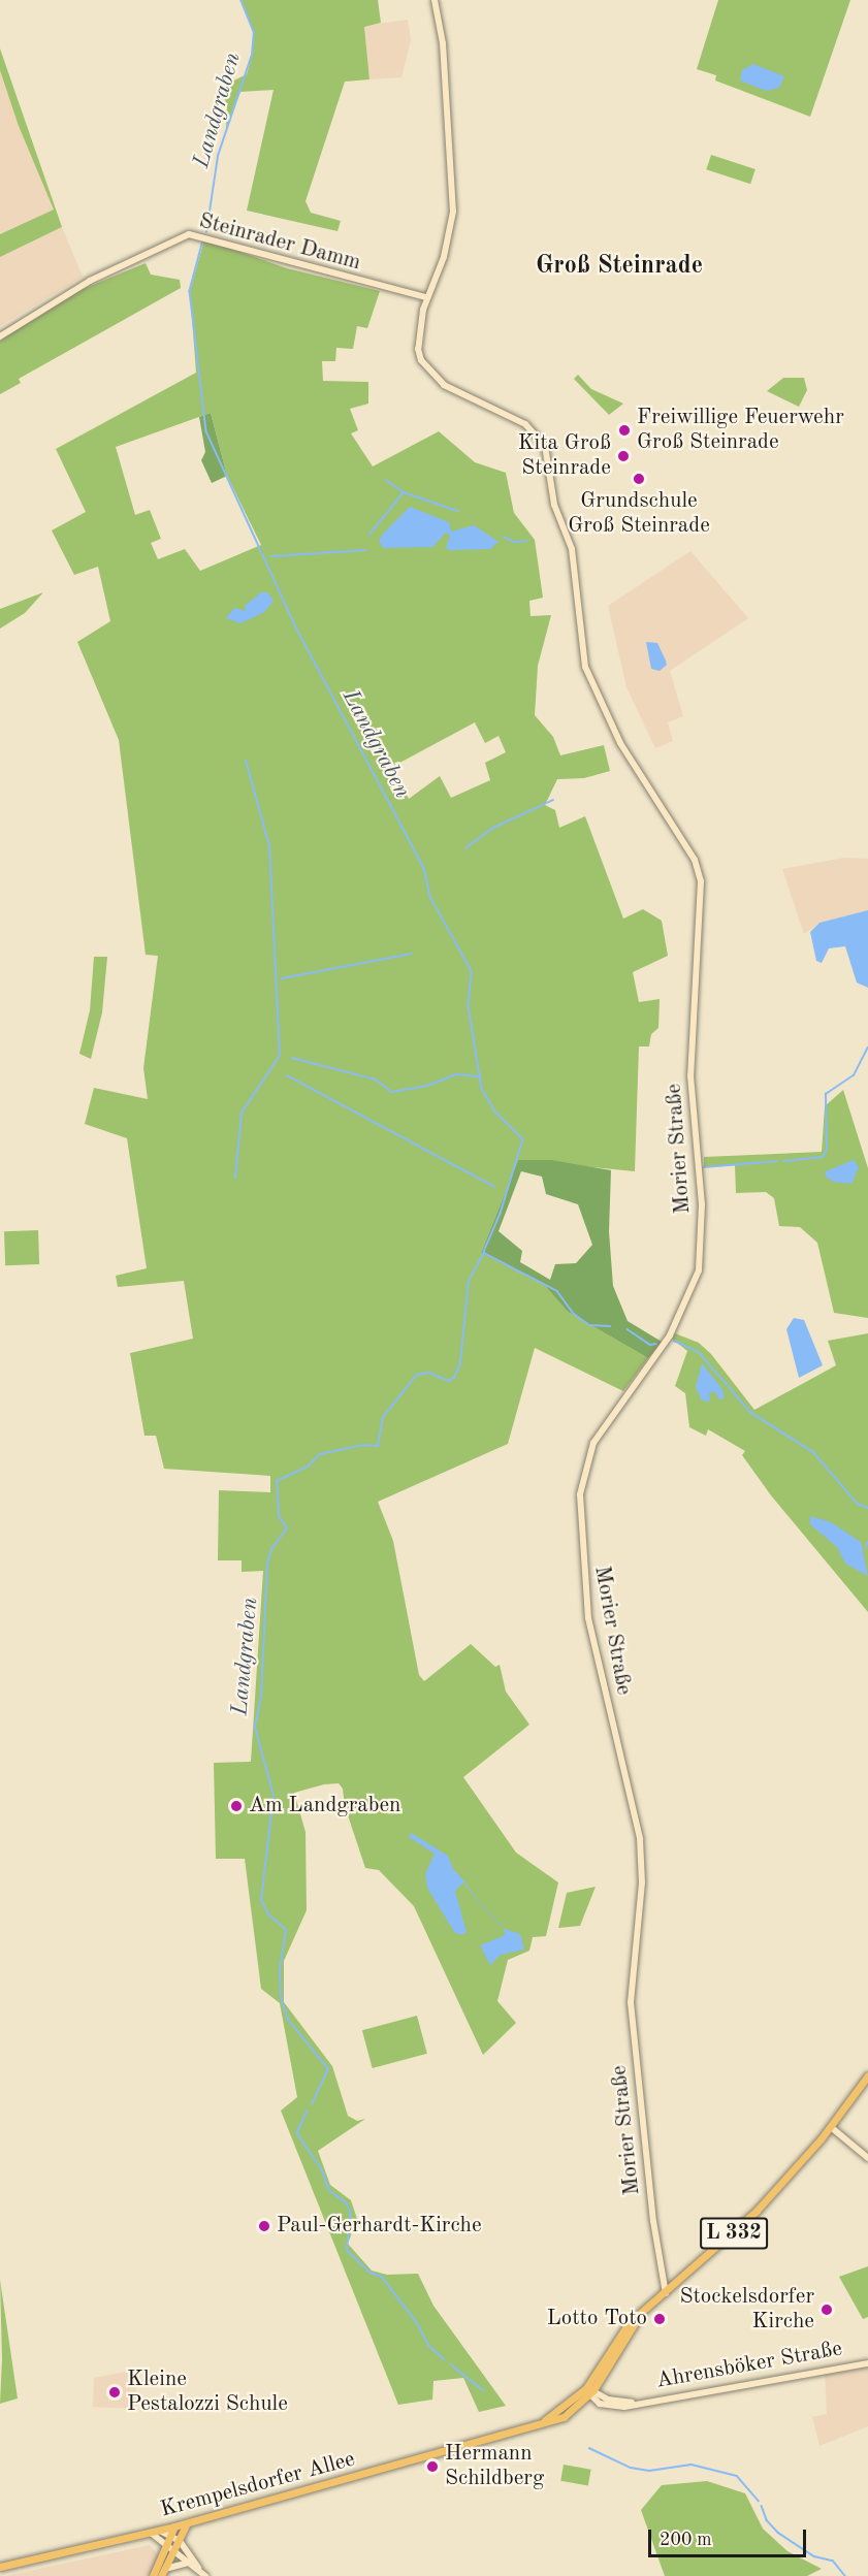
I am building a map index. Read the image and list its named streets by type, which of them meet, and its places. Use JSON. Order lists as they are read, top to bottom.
{
  "streets": {
    "main road": [
      "Steinrader Damm",
      "Morier Straße",
      "L 332",
      "Ahrensböker Straße",
      "Krempelsdorfer Allee"
    ]
  },
  "crossings": [
    ["Steinrader Damm", "Morier Straße"],
    ["Morier Straße", "L 332"],
    ["L 332", "Ahrensböker Straße"],
    ["L 332", "Krempelsdorfer Allee"],
    ["Ahrensböker Straße", "Krempelsdorfer Allee"]
  ],
  "districts": ["Groß Steinrade"],
  "water": ["Landgraben"],
  "places": [
    "Freiwillige Feuerwehr Groß Steinrade",
    "Kita Groß Steinrade",
    "Grundschule Groß Steinrade",
    "Am Landgraben",
    "Paul-Gerhardt-Kirche",
    "Stockelsdorfer Kirche",
    "Lotto Toto",
    "Kleine Pestalozzi Schule",
    "Hermann Schildberg"
  ],
  "scale_bar": "200 m"
}
